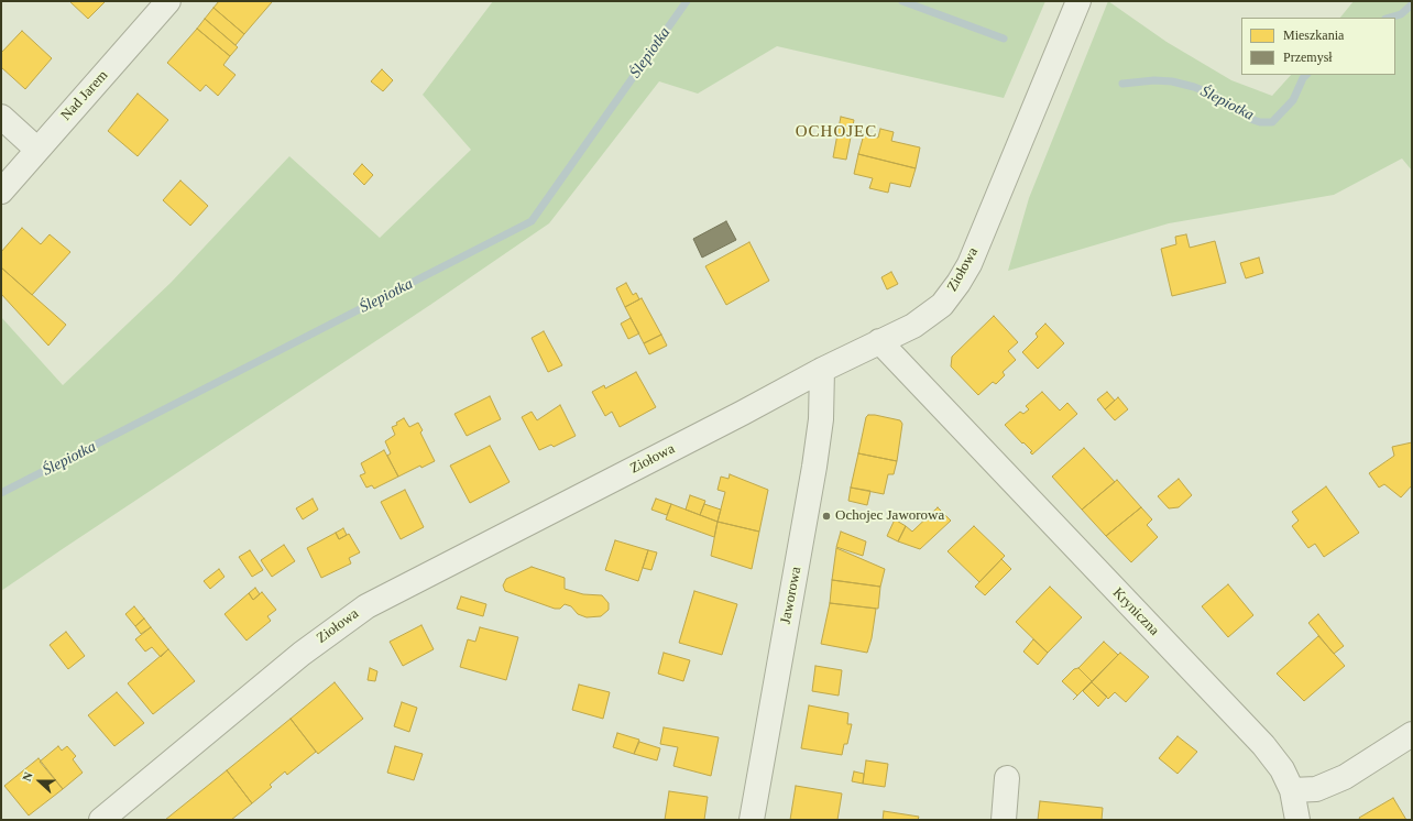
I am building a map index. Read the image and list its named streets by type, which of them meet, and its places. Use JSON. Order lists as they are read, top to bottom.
{
  "streets": {
    "street": [
      "Nad Jarem",
      "Ziołowa",
      "Jaworowa",
      "Kryniczna"
    ]
  },
  "crossings": [
    ["Ziołowa", "Jaworowa"],
    ["Ziołowa", "Kryniczna"]
  ],
  "districts": ["OCHOJEC"],
  "water": ["Ślepiotka"],
  "places": ["Ochojec Jaworowa"],
  "legend": ["Mieszkania", "Przemysł"],
  "north": "left"
}
